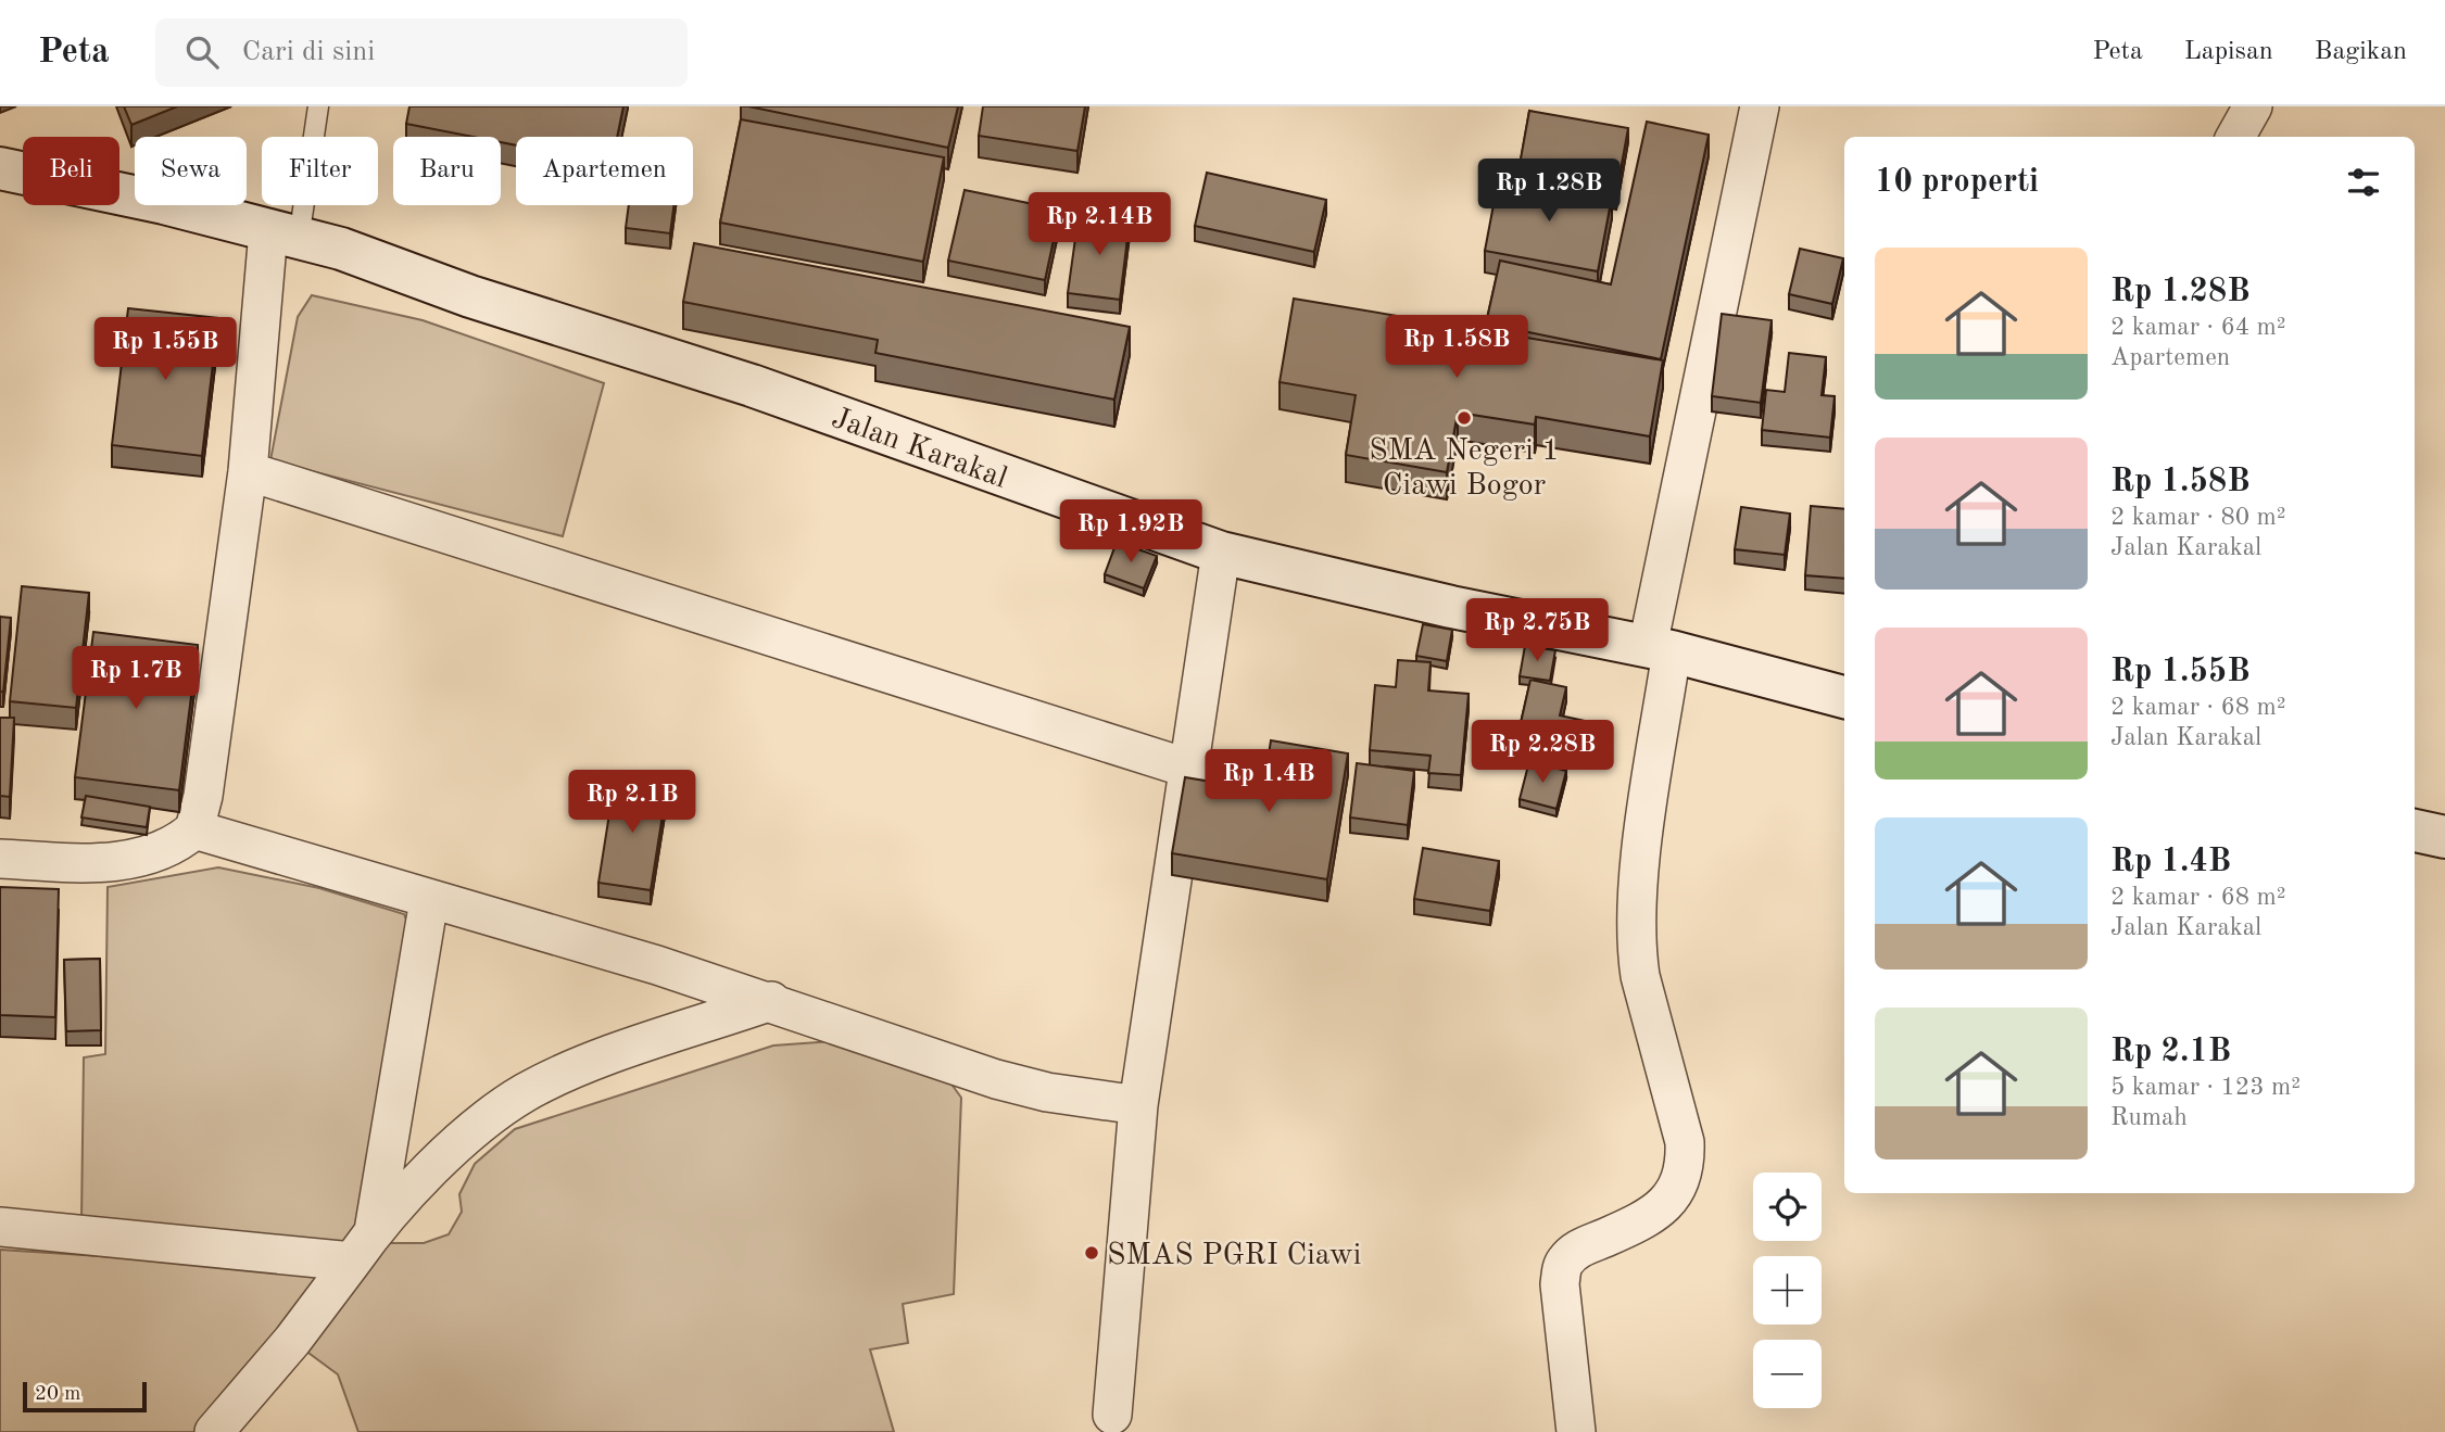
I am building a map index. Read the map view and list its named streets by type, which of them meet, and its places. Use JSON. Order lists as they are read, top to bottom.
{
  "streets": {
    "main road": ["Jalan Karakal"]
  },
  "places": ["SMA Negeri 1 Ciawi Bogor", "SMAS PGRI Ciawi"],
  "scale_bar": "20 m",
  "page": {
    "header": "Peta",
    "search": "Cari di sini",
    "nav": ["Peta", "Lapisan", "Bagikan"],
    "chip": [
      "Beli",
      "Sewa",
      "Filter",
      "Baru",
      "Apartemen"
    ],
    "heading": "10 properti",
    "price": [
      "Rp 1.28B",
      "Rp 2.14B",
      "Rp 1.58B",
      "Rp 1.55B",
      "Rp 1.92B",
      "Rp 2.75B",
      "Rp 1.7B",
      "Rp 2.28B",
      "Rp 1.4B",
      "Rp 2.1B"
    ],
    "list": [
      {
        "name": "Rp 1.28B",
        "note": "2 kamar · 64 m² · Apartemen"
      },
      {
        "name": "Rp 1.58B",
        "note": "2 kamar · 80 m² · Jalan Karakal"
      },
      {
        "name": "Rp 1.55B",
        "note": "2 kamar · 68 m² · Jalan Karakal"
      },
      {
        "name": "Rp 1.4B",
        "note": "2 kamar · 68 m² · Jalan Karakal"
      },
      {
        "name": "Rp 2.1B",
        "note": "5 kamar · 123 m² · Rumah"
      }
    ],
    "map_buttons": ["+", "−"],
    "scale": "20 m"
  }
}
